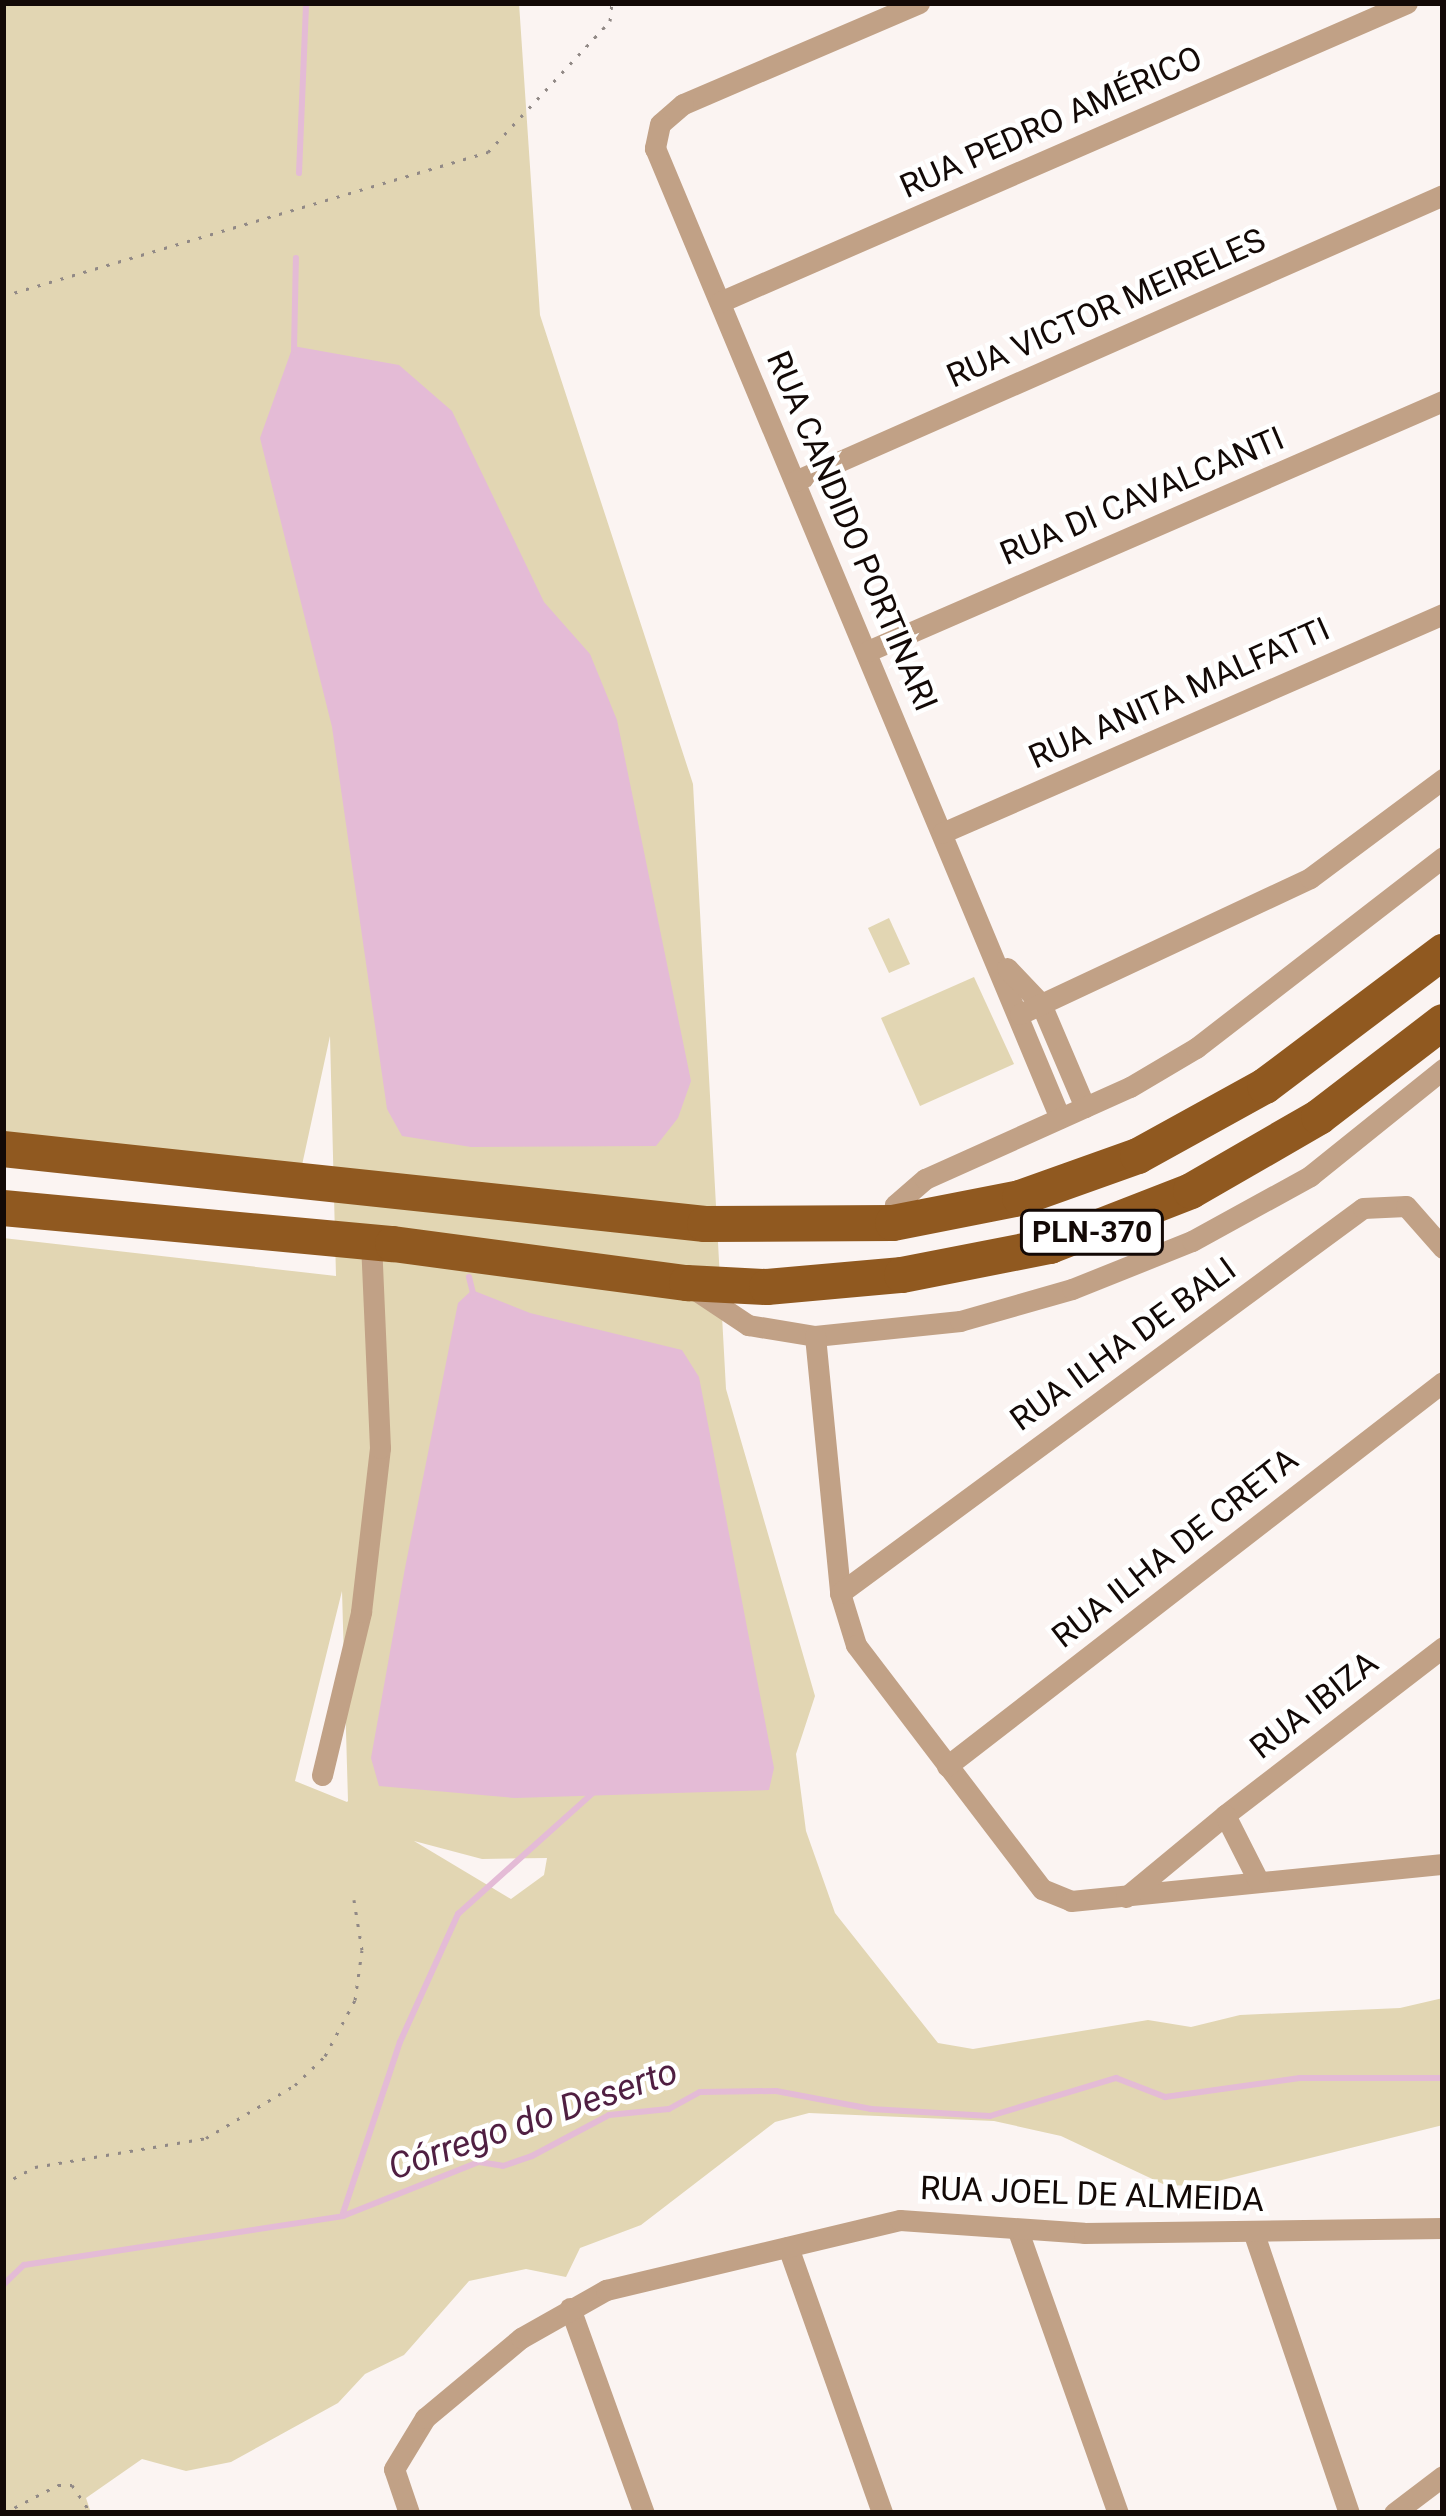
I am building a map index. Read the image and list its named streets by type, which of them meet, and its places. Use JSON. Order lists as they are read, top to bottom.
{
  "streets": {
    "main road": ["PLN-370"],
    "street": [
      "RUA PEDRO AMÉRICO",
      "RUA VICTOR MEIRELES",
      "RUA DI CAVALCANTI",
      "RUA CANDIDO PORTINARI",
      "RUA ANITA MALFATTI",
      "RUA ILHA DE BALI",
      "RUA ILHA DE CRETA",
      "RUA IBIZA",
      "RUA JOEL DE ALMEIDA"
    ]
  },
  "crossings": [
    ["RUA PEDRO AMÉRICO", "RUA CANDIDO PORTINARI"],
    ["RUA VICTOR MEIRELES", "RUA CANDIDO PORTINARI"],
    ["RUA DI CAVALCANTI", "RUA CANDIDO PORTINARI"],
    ["RUA CANDIDO PORTINARI", "RUA ANITA MALFATTI"]
  ],
  "water": ["Córrego do Deserto"]
}
